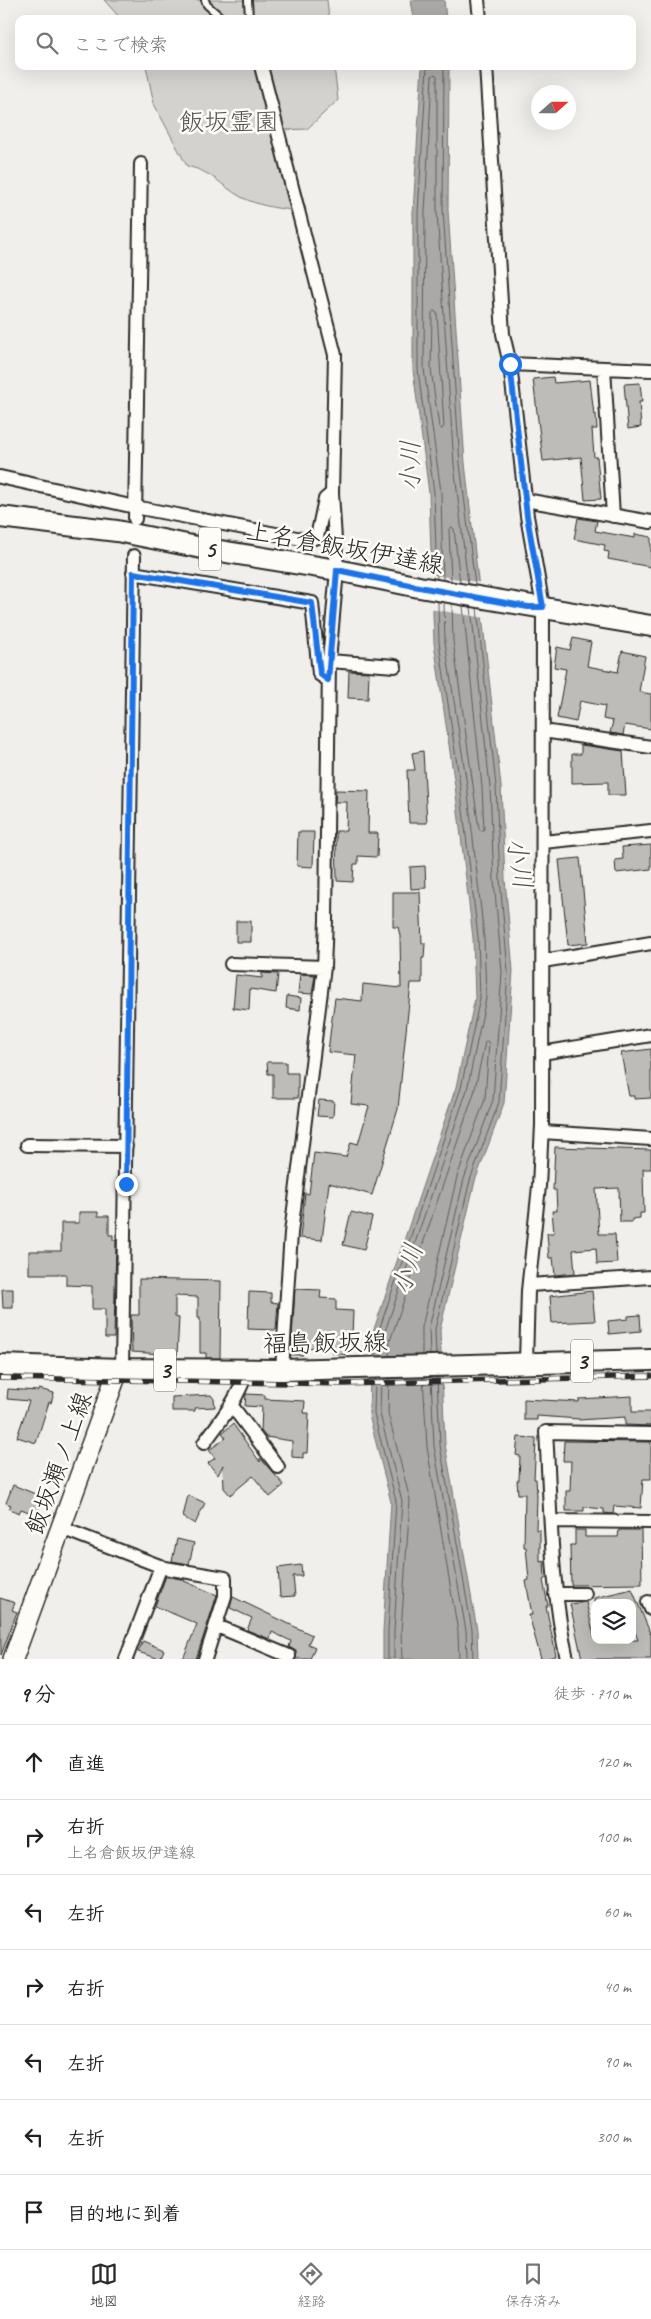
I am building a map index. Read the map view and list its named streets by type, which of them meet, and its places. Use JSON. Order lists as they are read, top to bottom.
{
  "streets": {
    "main road": [
      "上名倉飯坂伊達線",
      "5",
      "福島飯坂線",
      "3",
      "飯坂瀬ノ上線"
    ]
  },
  "crossings": [
    ["福島飯坂線", "飯坂瀬ノ上線"]
  ],
  "water": ["小川"],
  "parks": ["飯坂霊園"],
  "north": "right",
  "page": {
    "search": "ここで検索",
    "heading": ["9 分", "徒歩 · 710 m"],
    "list": [
      ["直進", "120 m"],
      ["右折", "上名倉飯坂伊達線", "100 m"],
      ["左折", "60 m"],
      ["右折", "40 m"],
      ["左折", "90 m"],
      ["左折", "300 m"],
      "目的地に到着"
    ],
    "nav": ["地図", "経路", "保存済み"]
  }
}
